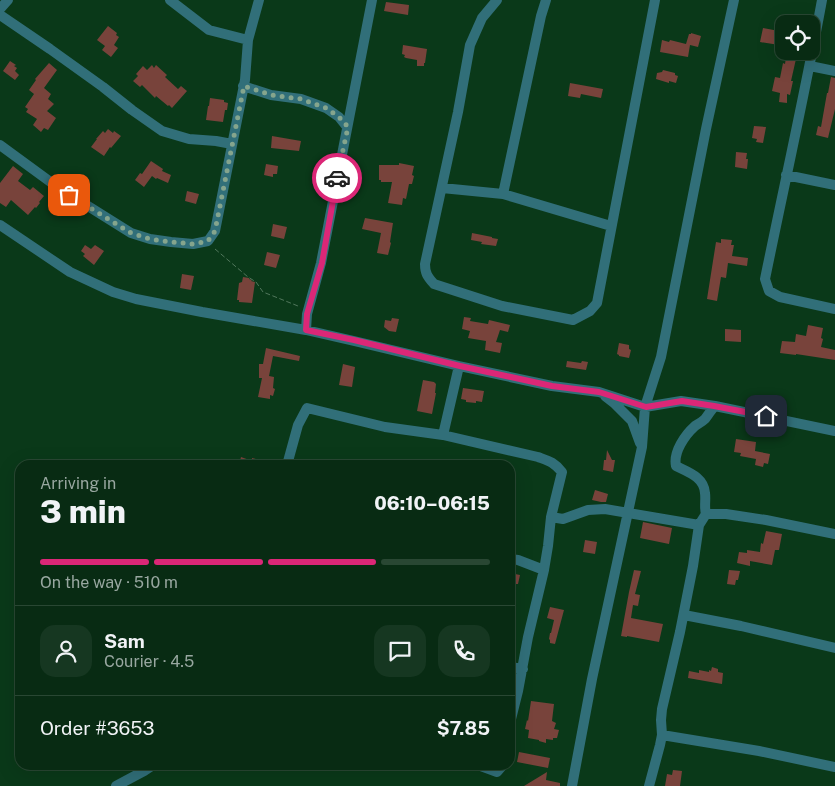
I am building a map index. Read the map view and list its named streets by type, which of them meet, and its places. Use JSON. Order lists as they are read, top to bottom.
{
  "page": {
    "heading": ["3 min", "Arriving in", "06:10–06:15"],
    "panel": [
      "Sam",
      "Courier · 4.5",
      "Order #3653",
      "$7.85"
    ],
    "bar": "On the way · 510 m"
  }
}
